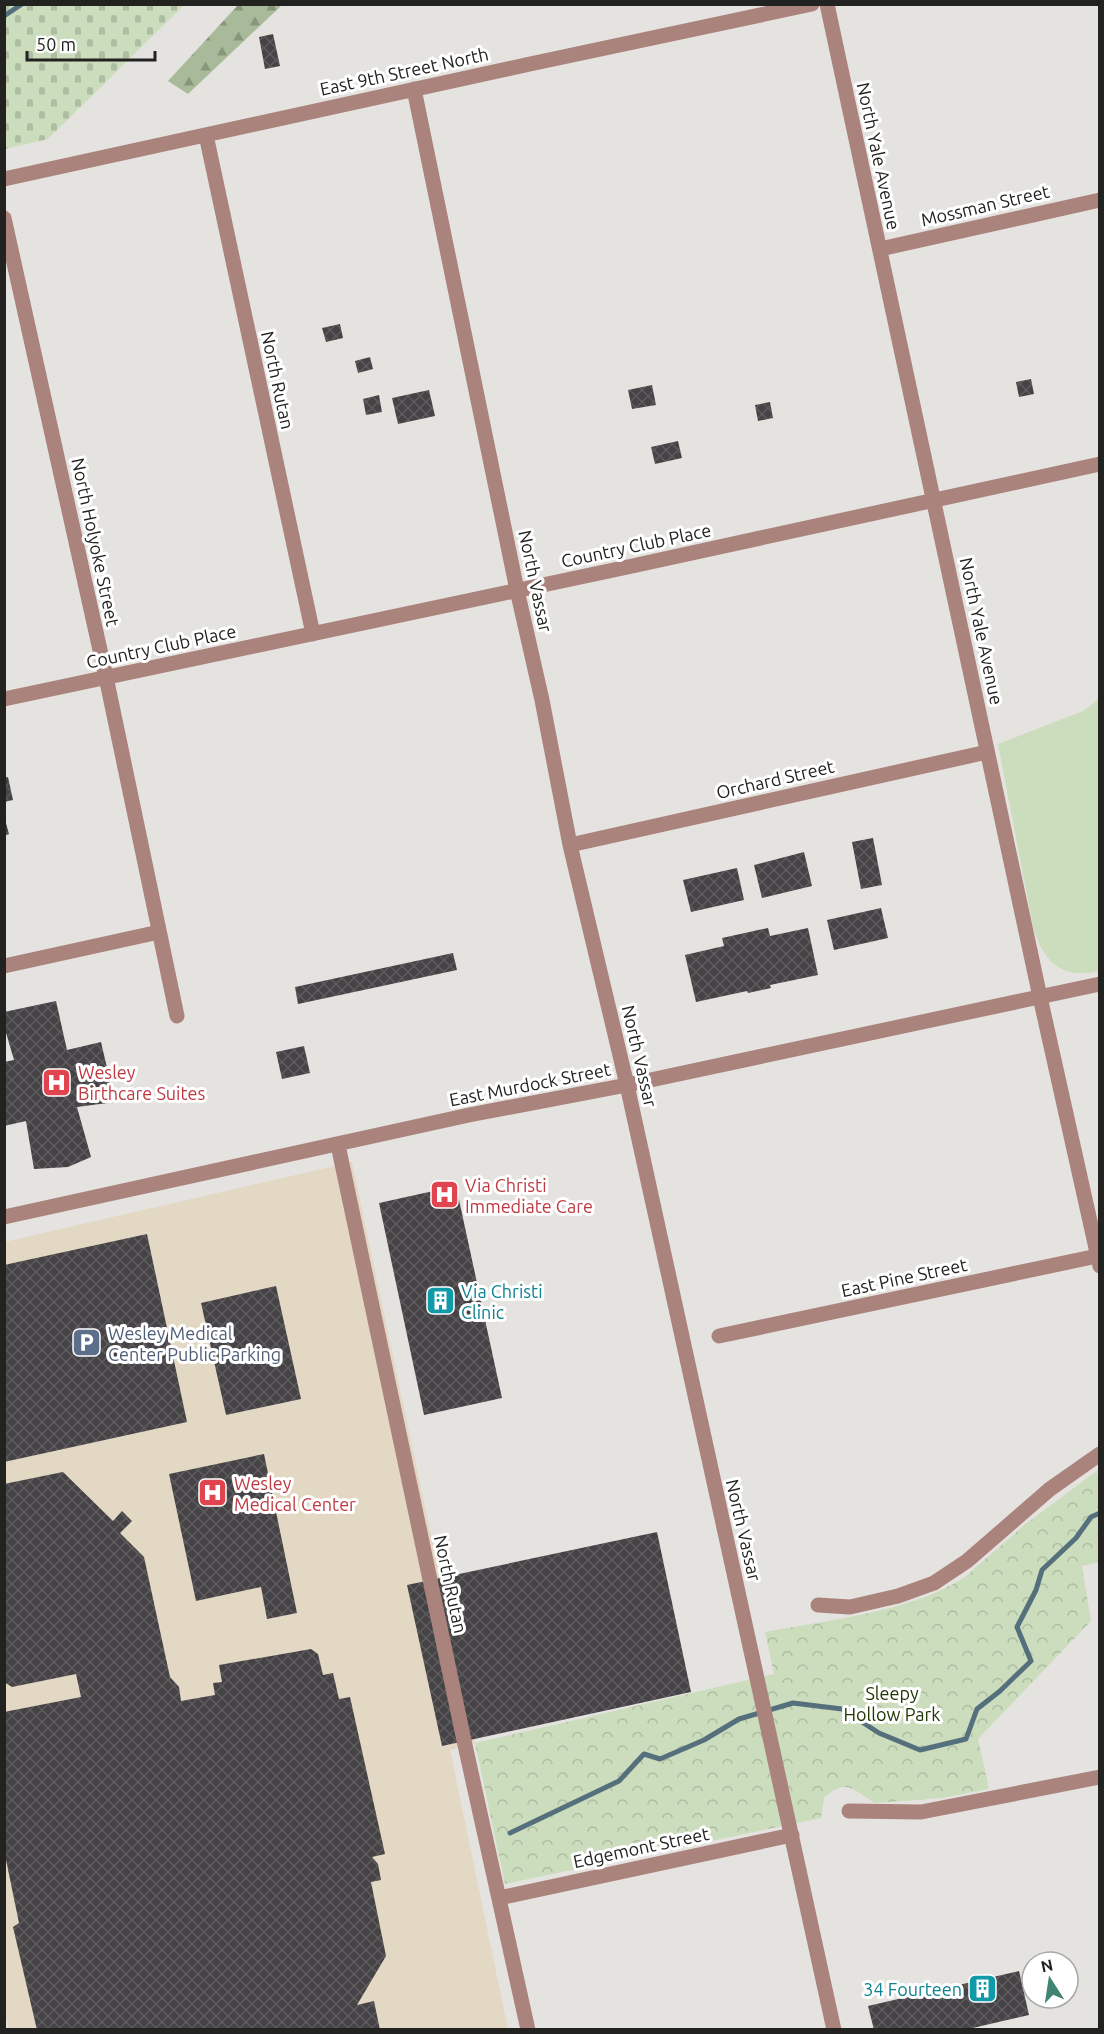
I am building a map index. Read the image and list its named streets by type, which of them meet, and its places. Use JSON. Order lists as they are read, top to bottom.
{
  "streets": {
    "street": [
      "East 9th Street North",
      "North Yale Avenue",
      "Mossman Street",
      "North Rutan",
      "North Holyoke Street",
      "Country Club Place",
      "North Vassar",
      "Orchard Street",
      "East Murdock Street",
      "East Pine Street",
      "Edgemont Street"
    ]
  },
  "crossings": [
    ["East 9th Street North", "North Rutan"],
    ["East 9th Street North", "North Vassar"],
    ["North Yale Avenue", "Mossman Street"],
    ["North Yale Avenue", "Country Club Place"],
    ["North Yale Avenue", "Orchard Street"],
    ["North Yale Avenue", "East Murdock Street"],
    ["North Yale Avenue", "East Pine Street"],
    ["North Rutan", "Country Club Place"],
    ["North Rutan", "East Murdock Street"],
    ["North Rutan", "Edgemont Street"],
    ["North Holyoke Street", "Country Club Place"],
    ["Country Club Place", "North Vassar"],
    ["North Vassar", "Orchard Street"],
    ["North Vassar", "East Murdock Street"],
    ["North Vassar", "Edgemont Street"]
  ],
  "parks": ["Sleepy Hollow Park"],
  "places": {
    "hospital": ["Wesley Birthcare Suites", "Via Christi Immediate Care", "Wesley Medical Center"],
    "building": ["Via Christi Clinic", "34 Fourteen"],
    "parking": ["Wesley Medical Center Public Parking"]
  },
  "scale_bar": "50 m",
  "north": "top"
}
